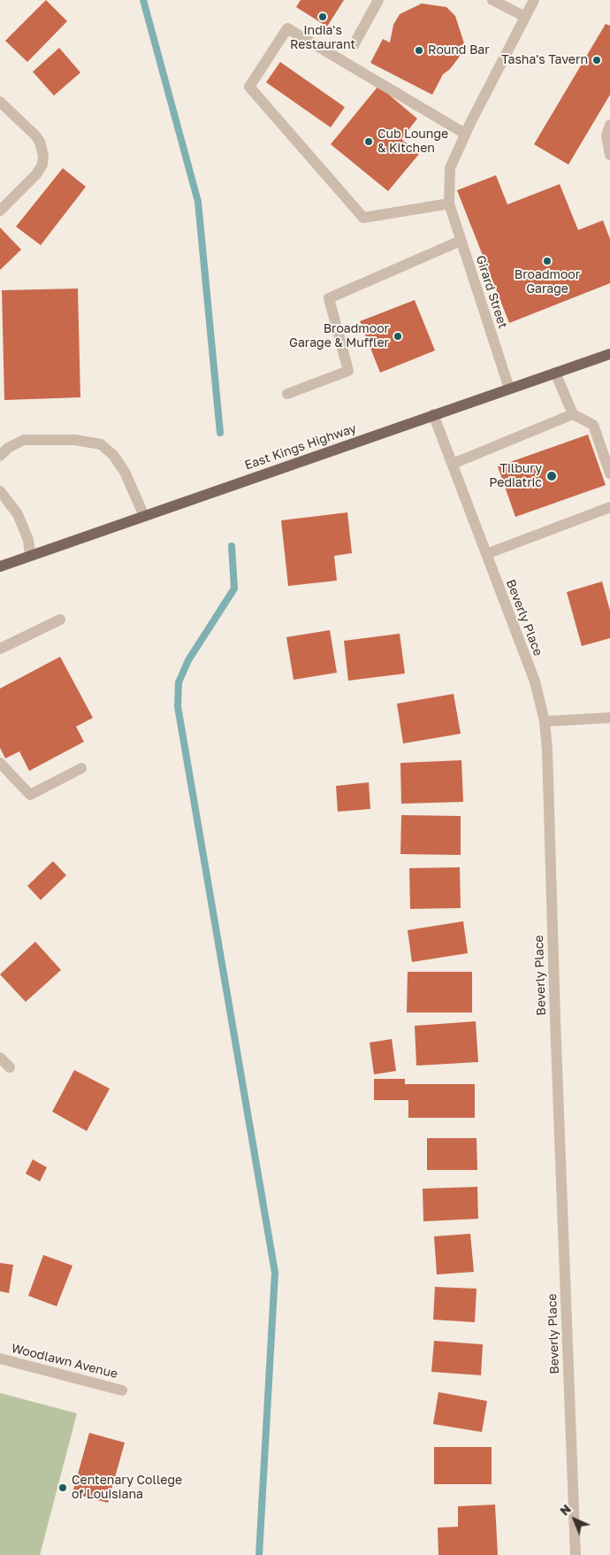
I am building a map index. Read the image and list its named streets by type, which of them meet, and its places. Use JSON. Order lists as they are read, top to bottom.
{
  "streets": {
    "main road": ["East Kings Highway"],
    "street": ["Girard Street", "Beverly Place", "Woodlawn Avenue"]
  },
  "crossings": [
    ["Girard Street", "East Kings Highway"],
    ["East Kings Highway", "Beverly Place"]
  ],
  "places": [
    "India's Restaurant",
    "Round Bar",
    "Tasha's Tavern",
    "Cub Lounge & Kitchen",
    "Broadmoor Garage",
    "Broadmoor Garage & Muffler",
    "Tilbury Pediatric",
    "Centenary College of Louisiana"
  ],
  "north": "top left"
}
